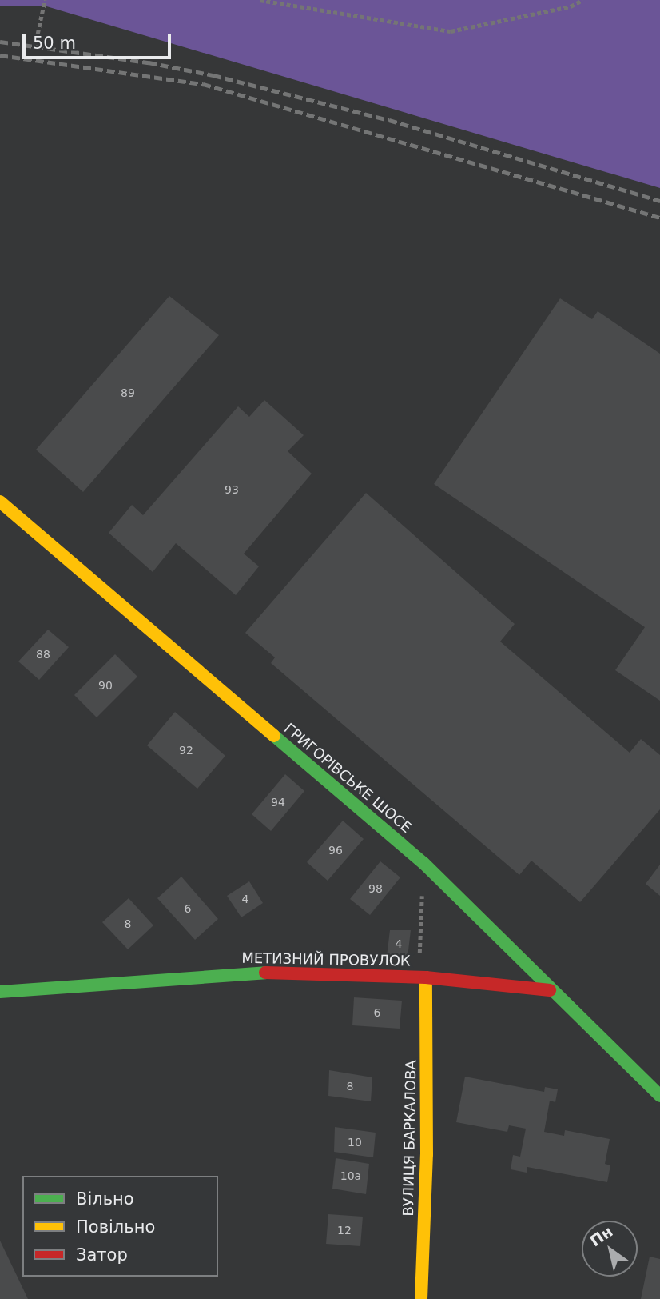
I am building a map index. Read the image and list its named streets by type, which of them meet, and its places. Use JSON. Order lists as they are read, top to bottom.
{
  "streets": {
    "street": ["ГРИГОРІВСЬКЕ ШОСЕ", "МЕТИЗНИЙ ПРОВУЛОК", "ВУЛИЦЯ БАРКАЛОВА"]
  },
  "crossings": [
    ["ГРИГОРІВСЬКЕ ШОСЕ", "МЕТИЗНИЙ ПРОВУЛОК"],
    ["МЕТИЗНИЙ ПРОВУЛОК", "ВУЛИЦЯ БАРКАЛОВА"]
  ],
  "house_numbers": [
    "89",
    "93",
    "88",
    "90",
    "92",
    "94",
    "96",
    "98",
    "4",
    "6",
    "8",
    "4",
    "6",
    "8",
    "10",
    "10а",
    "12"
  ],
  "legend": ["Вільно", "Повільно", "Затор"],
  "scale_bar": "50 m",
  "north": "top left"
}
